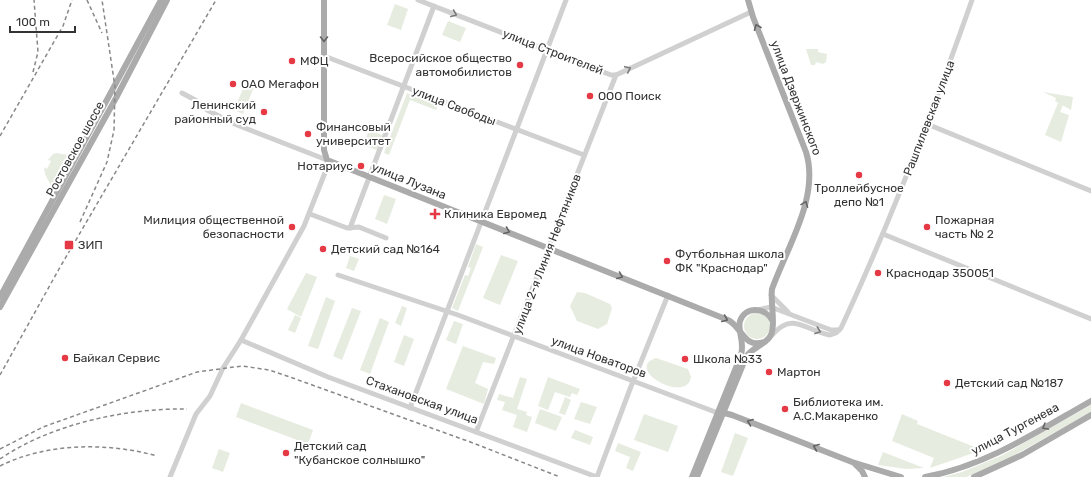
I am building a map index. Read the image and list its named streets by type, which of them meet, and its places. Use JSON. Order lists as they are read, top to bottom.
{
  "streets": {
    "main road": [
      "улица Дзержинского",
      "Ростовское шоссе",
      "улица Лузана",
      "улица Новаторов",
      "улица Тургенева"
    ],
    "street": [
      "улица Строителей",
      "улица Свободы",
      "Рашпилевская улица",
      "улица 2-я Линия Нефтяников",
      "Стахановская улица"
    ]
  },
  "crossings": [
    ["улица Строителей", "улица Дзержинского"],
    ["улица Строителей", "улица 2-я Линия Нефтяников"],
    ["улица Дзержинского", "улица Лузана"],
    ["улица Свободы", "улица 2-я Линия Нефтяников"],
    ["улица Лузана", "улица 2-я Линия Нефтяников"],
    ["улица 2-я Линия Нефтяников", "улица Новаторов"],
    ["улица 2-я Линия Нефтяников", "Стахановская улица"]
  ],
  "one_way": ["улица Строителей", "улица Дзержинского", "улица Лузана"],
  "places": {
    "other": [
      "МФЦ",
      "Всеросийское общество автомобилистов",
      "ОАО Мегафон",
      "ООО Поиск",
      "Ленинский районный суд",
      "Финансовый университет",
      "Нотариус",
      "Троллейбусное депо №1",
      "Милиция общественной безопасности",
      "Пожарная часть № 2",
      "Детский сад №164",
      "Футбольная школа ФК \"Краснодар\"",
      "Краснодар 350051",
      "Байкал Сервис",
      "Школа №33",
      "Мартон",
      "Детский сад №187",
      "Библиотека им. А.С.Макаренко",
      "Детский сад \"Кубанское солнышко\""
    ],
    "health": ["Клиника Евромед"],
    "transit": ["ЗИП"]
  },
  "scale_bar": "100 m"
}
